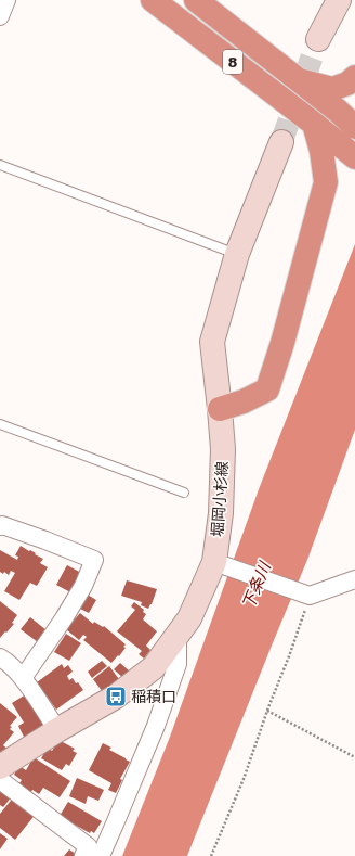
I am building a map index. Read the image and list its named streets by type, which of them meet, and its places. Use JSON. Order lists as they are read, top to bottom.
{
  "streets": {
    "highway": ["8"],
    "main road": ["堀岡小杉線"]
  },
  "water": ["下条川"],
  "places": {
    "bus stop": ["稲積口"]
  }
}
